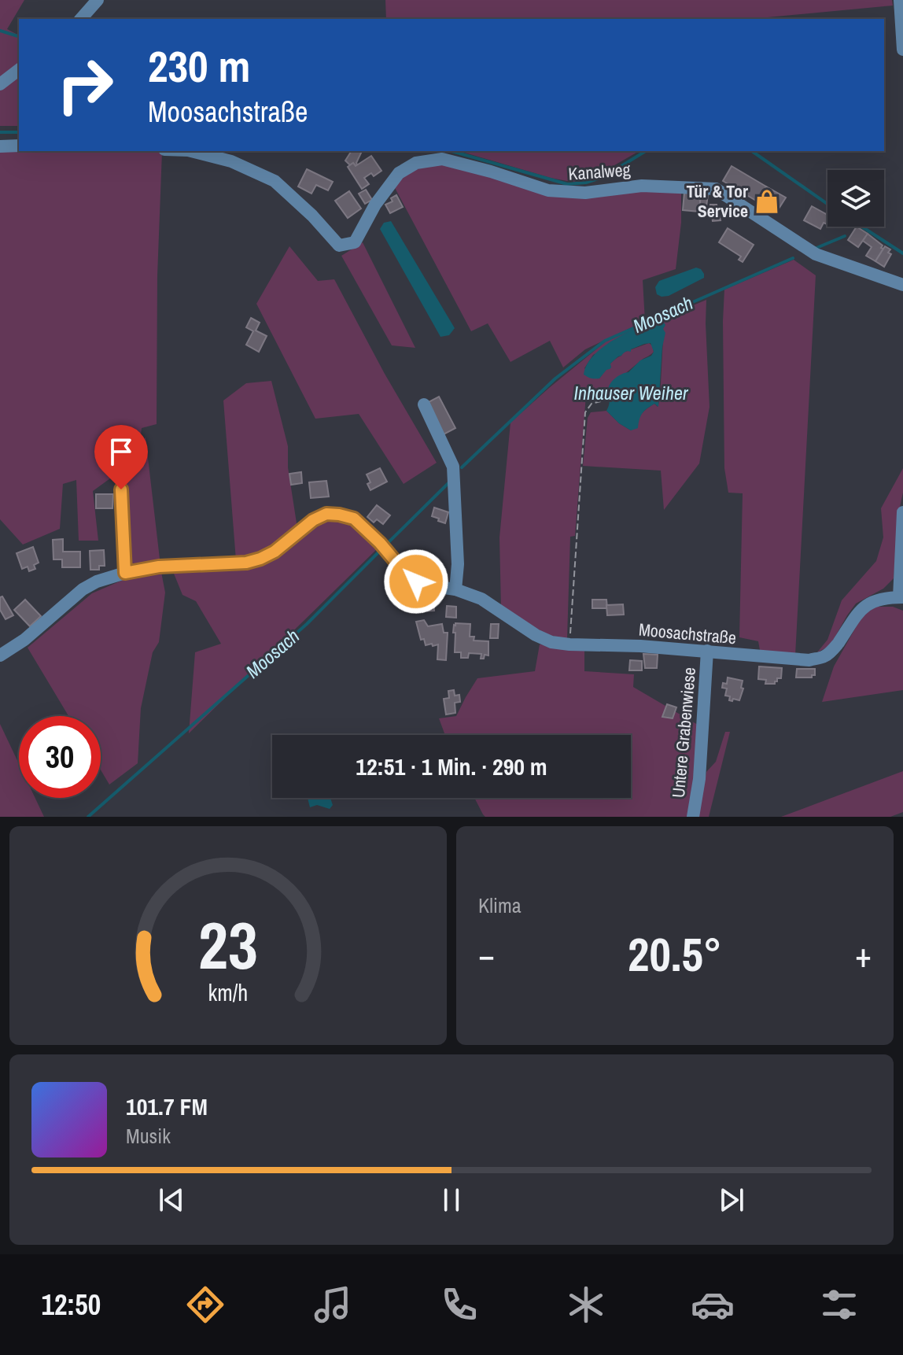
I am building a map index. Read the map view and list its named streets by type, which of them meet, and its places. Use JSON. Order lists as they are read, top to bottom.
{
  "streets": {
    "street": ["Kanalweg", "Moosachstraße", "Untere Grabenwiese"]
  },
  "crossings": [
    ["Moosachstraße", "Untere Grabenwiese"]
  ],
  "water": ["Moosach", "Inhauser Weiher"],
  "places": {
    "shop": ["Tür & Tor Service"]
  },
  "page": {
    "turn": ["230 m", "Moosachstraße"],
    "limit": "30",
    "trip": "12:51 · 1 Min. · 290 m",
    "tile": "Klima",
    "heat": ["−", "20.5°", "+"],
    "song": ["101.7 FM", "Musik"],
    "tabs": "12:50",
    "gauge": ["23", "km/h"]
  }
}
